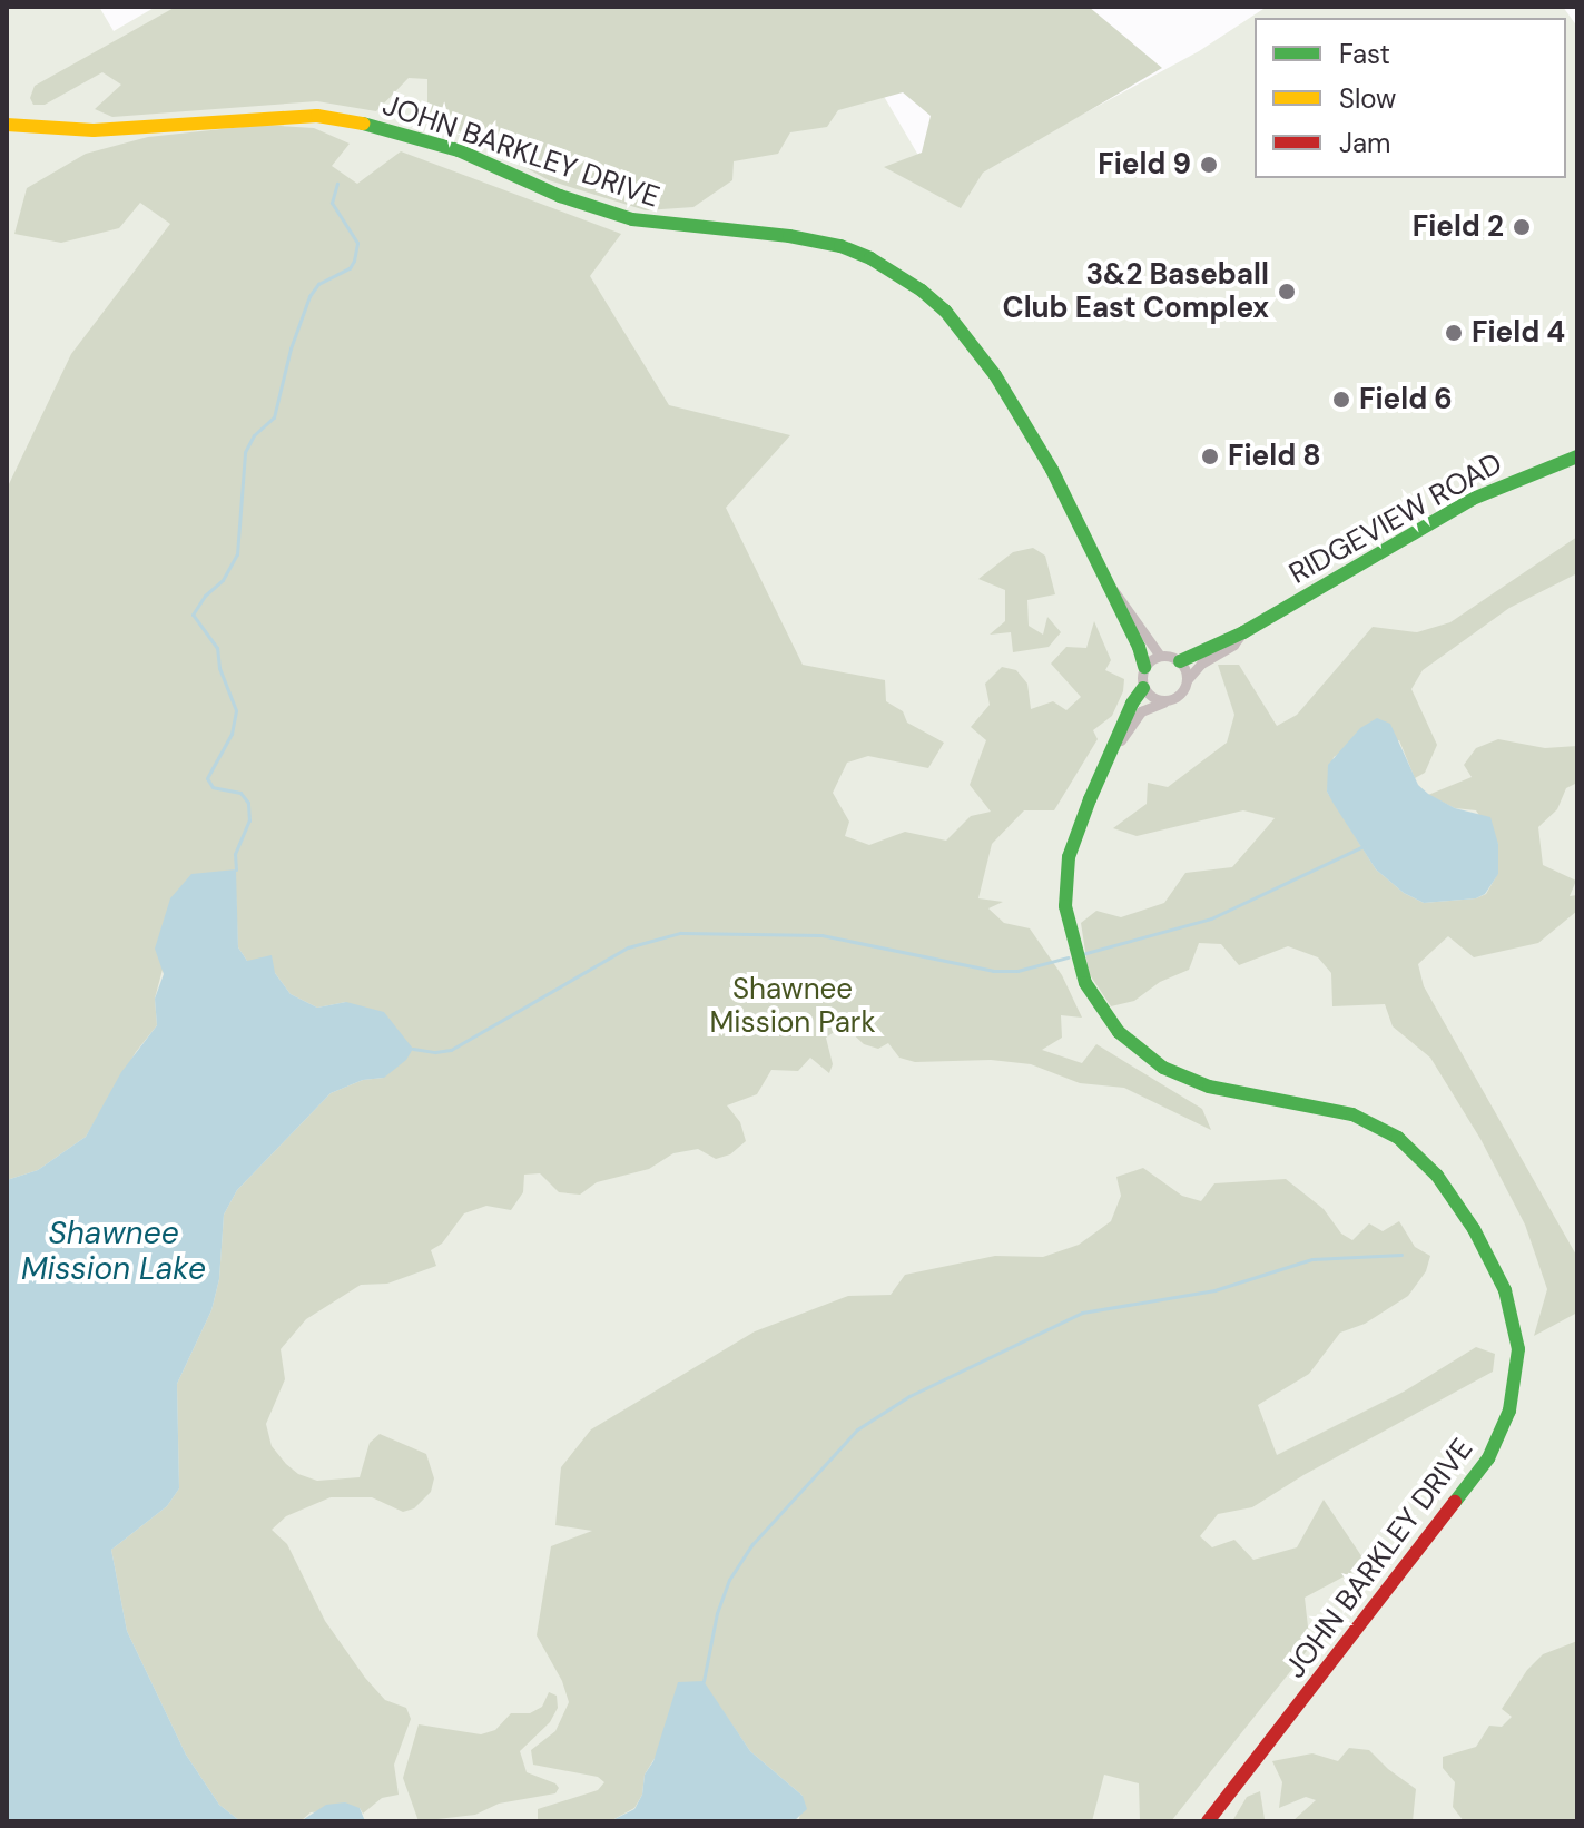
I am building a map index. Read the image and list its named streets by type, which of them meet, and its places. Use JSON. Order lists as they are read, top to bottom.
{
  "streets": {
    "street": ["JOHN BARKLEY DRIVE", "RIDGEVIEW ROAD"]
  },
  "crossings": [
    ["JOHN BARKLEY DRIVE", "RIDGEVIEW ROAD"]
  ],
  "water": ["Shawnee Mission Lake"],
  "parks": ["Shawnee Mission Park"],
  "places": [
    "Field 9",
    "Field 2",
    "3&2 Baseball Club East Complex",
    "Field 4",
    "Field 6",
    "Field 8"
  ],
  "legend": ["Fast", "Slow", "Jam"]
}
